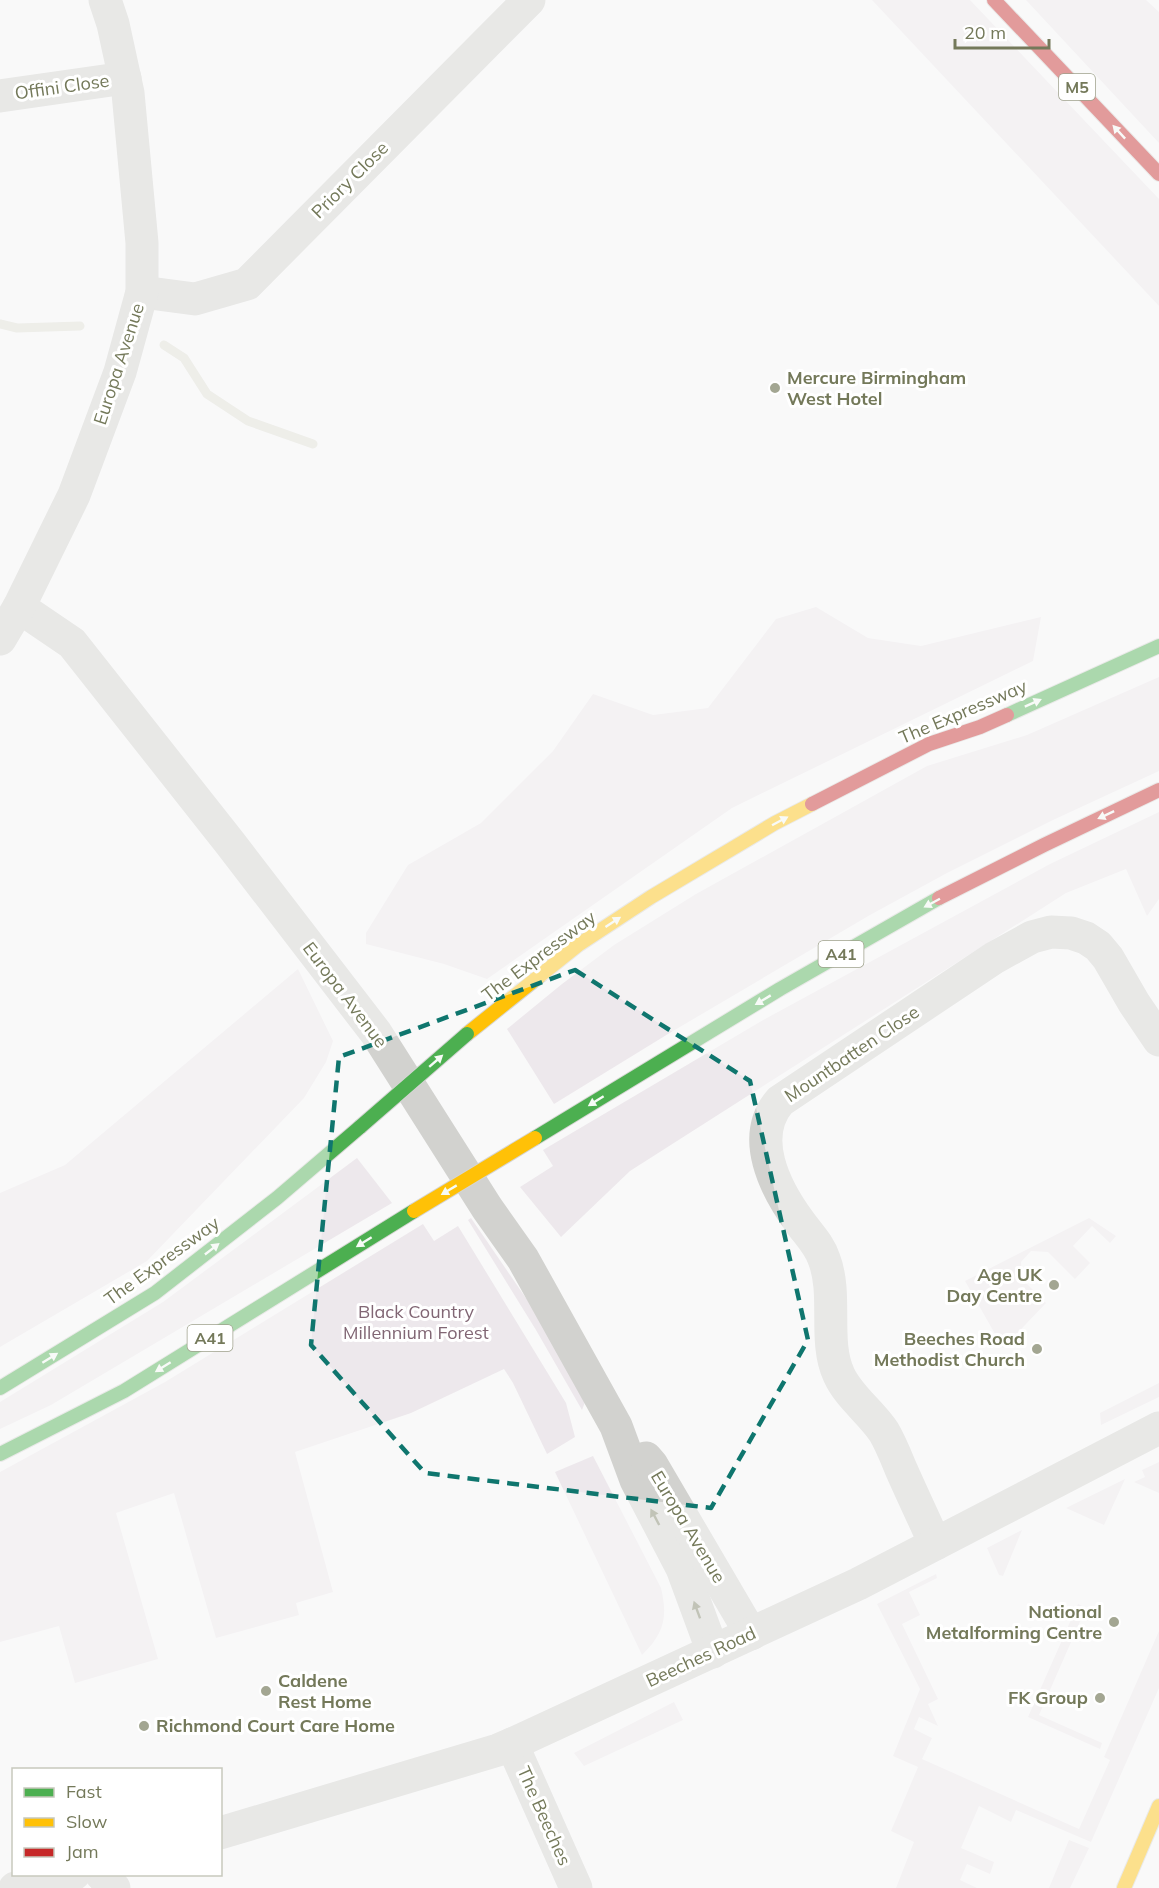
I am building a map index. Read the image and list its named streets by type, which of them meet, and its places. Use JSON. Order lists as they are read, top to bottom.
{
  "streets": {
    "main road": ["M5", "The Expressway", "A41"],
    "street": [
      "Offini Close",
      "Priory Close",
      "Europa Avenue",
      "Mountbatten Close",
      "Beeches Road",
      "The Beeches"
    ]
  },
  "crossings": [
    ["Offini Close", "Europa Avenue"],
    ["Priory Close", "Europa Avenue"],
    ["Europa Avenue", "Beeches Road"],
    ["Mountbatten Close", "Beeches Road"],
    ["Beeches Road", "The Beeches"]
  ],
  "parks": ["Black Country Millennium Forest"],
  "places": [
    "Mercure Birmingham West Hotel",
    "Age UK Day Centre",
    "Beeches Road Methodist Church",
    "National Metalforming Centre",
    "Caldene Rest Home",
    "FK Group",
    "Richmond Court Care Home"
  ],
  "legend": ["Fast", "Slow", "Jam"],
  "scale_bar": "20 m"
}
